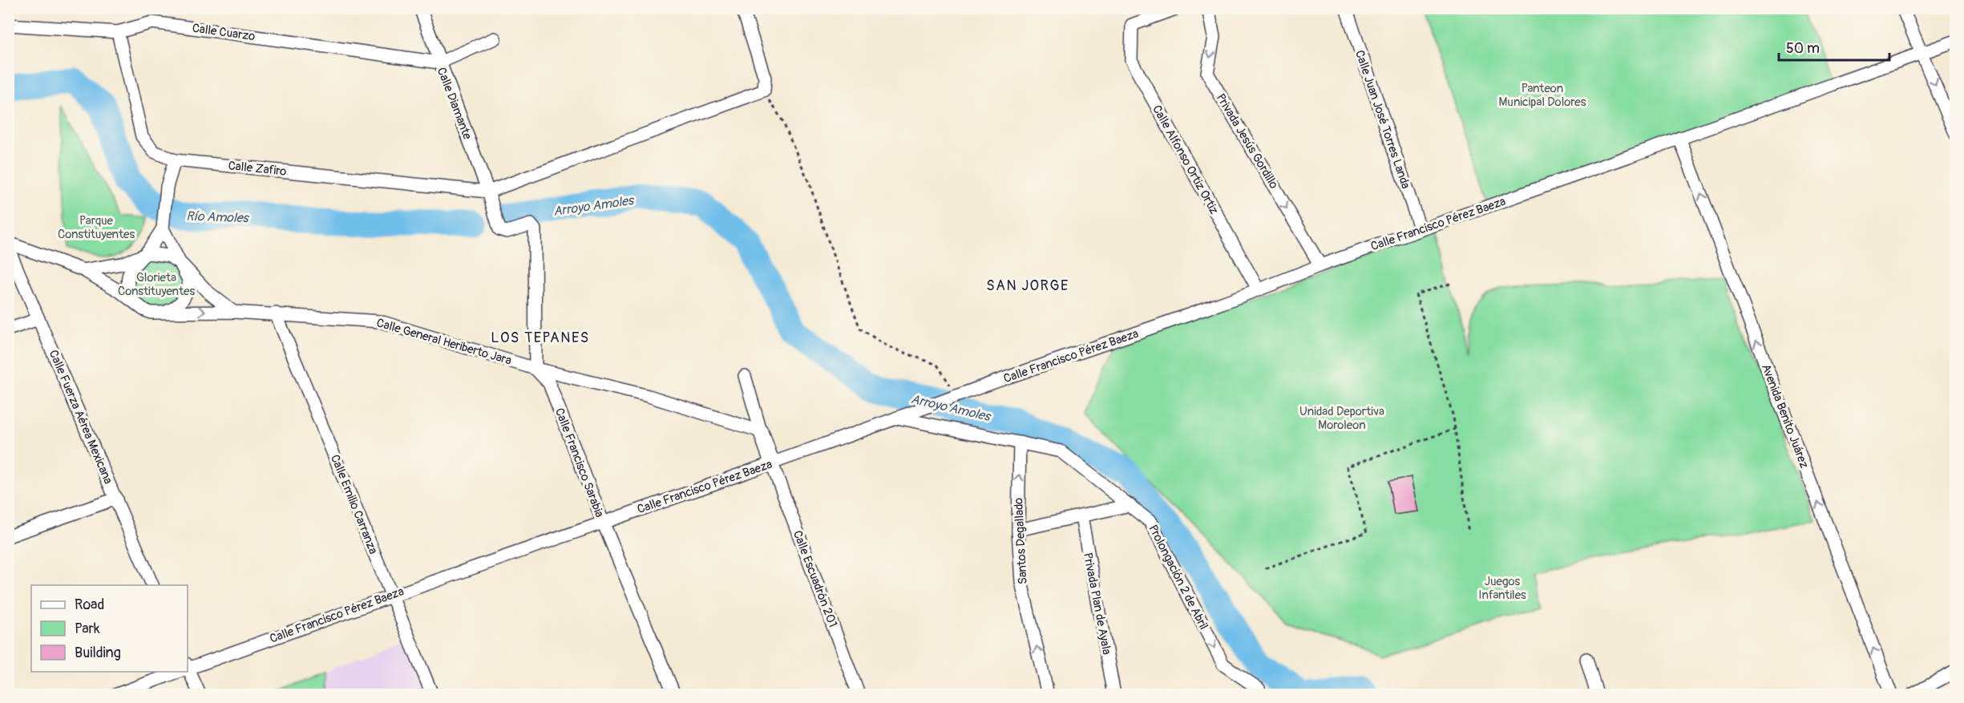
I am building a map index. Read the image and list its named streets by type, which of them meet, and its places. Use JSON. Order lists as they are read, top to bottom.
{
  "streets": {
    "street": [
      "Calle Cuarzo",
      "Calle Diamante",
      "Calle Juan José Torres Landa",
      "Privada Jesús Gordillo",
      "Calle Alfonso Ortiz Ortiz",
      "Calle Zafiro",
      "Calle Francisco Pérez Baeza",
      "Calle General Heriberto Jara",
      "Avenida Benito Juárez",
      "Calle Fuerza Aérea Mexicana",
      "Calle Francisco Sarabia",
      "Calle Emilio Carranza",
      "Santos Degallado",
      "Prolongación 2 de Abril",
      "Calle Escuadrón 201",
      "Privada Plan de Ayala"
    ]
  },
  "crossings": [
    ["Calle Cuarzo", "Calle Diamante"],
    ["Calle Cuarzo", "Calle Zafiro"],
    ["Calle Diamante", "Calle Zafiro"],
    ["Calle Diamante", "Calle General Heriberto Jara"],
    ["Calle Diamante", "Calle Francisco Sarabia"],
    ["Calle Juan José Torres Landa", "Calle Francisco Pérez Baeza"],
    ["Privada Jesús Gordillo", "Calle Francisco Pérez Baeza"],
    ["Calle Alfonso Ortiz Ortiz", "Calle Francisco Pérez Baeza"],
    ["Calle Francisco Pérez Baeza", "Avenida Benito Juárez"],
    ["Calle Francisco Pérez Baeza", "Calle Francisco Sarabia"],
    ["Calle Francisco Pérez Baeza", "Calle Emilio Carranza"],
    ["Calle Francisco Pérez Baeza", "Prolongación 2 de Abril"],
    ["Calle Francisco Pérez Baeza", "Calle Escuadrón 201"],
    ["Calle General Heriberto Jara", "Calle Francisco Sarabia"],
    ["Calle General Heriberto Jara", "Calle Emilio Carranza"],
    ["Santos Degallado", "Prolongación 2 de Abril"]
  ],
  "one_way": [
    "Privada Jesús Gordillo",
    "Avenida Benito Juárez",
    "Santos Degallado",
    "Prolongación 2 de Abril"
  ],
  "districts": ["SAN JORGE", "LOS TEPANES"],
  "water": ["Arroyo Amoles", "Río Amoles"],
  "parks": [
    "Panteon Municipal Dolores",
    "Parque Constituyentes",
    "Glorieta Constituyentes",
    "Unidad Deportiva Moroleon",
    "Juegos Infantiles"
  ],
  "legend": ["Road", "Park", "Building"],
  "scale_bar": "50 m"
}
